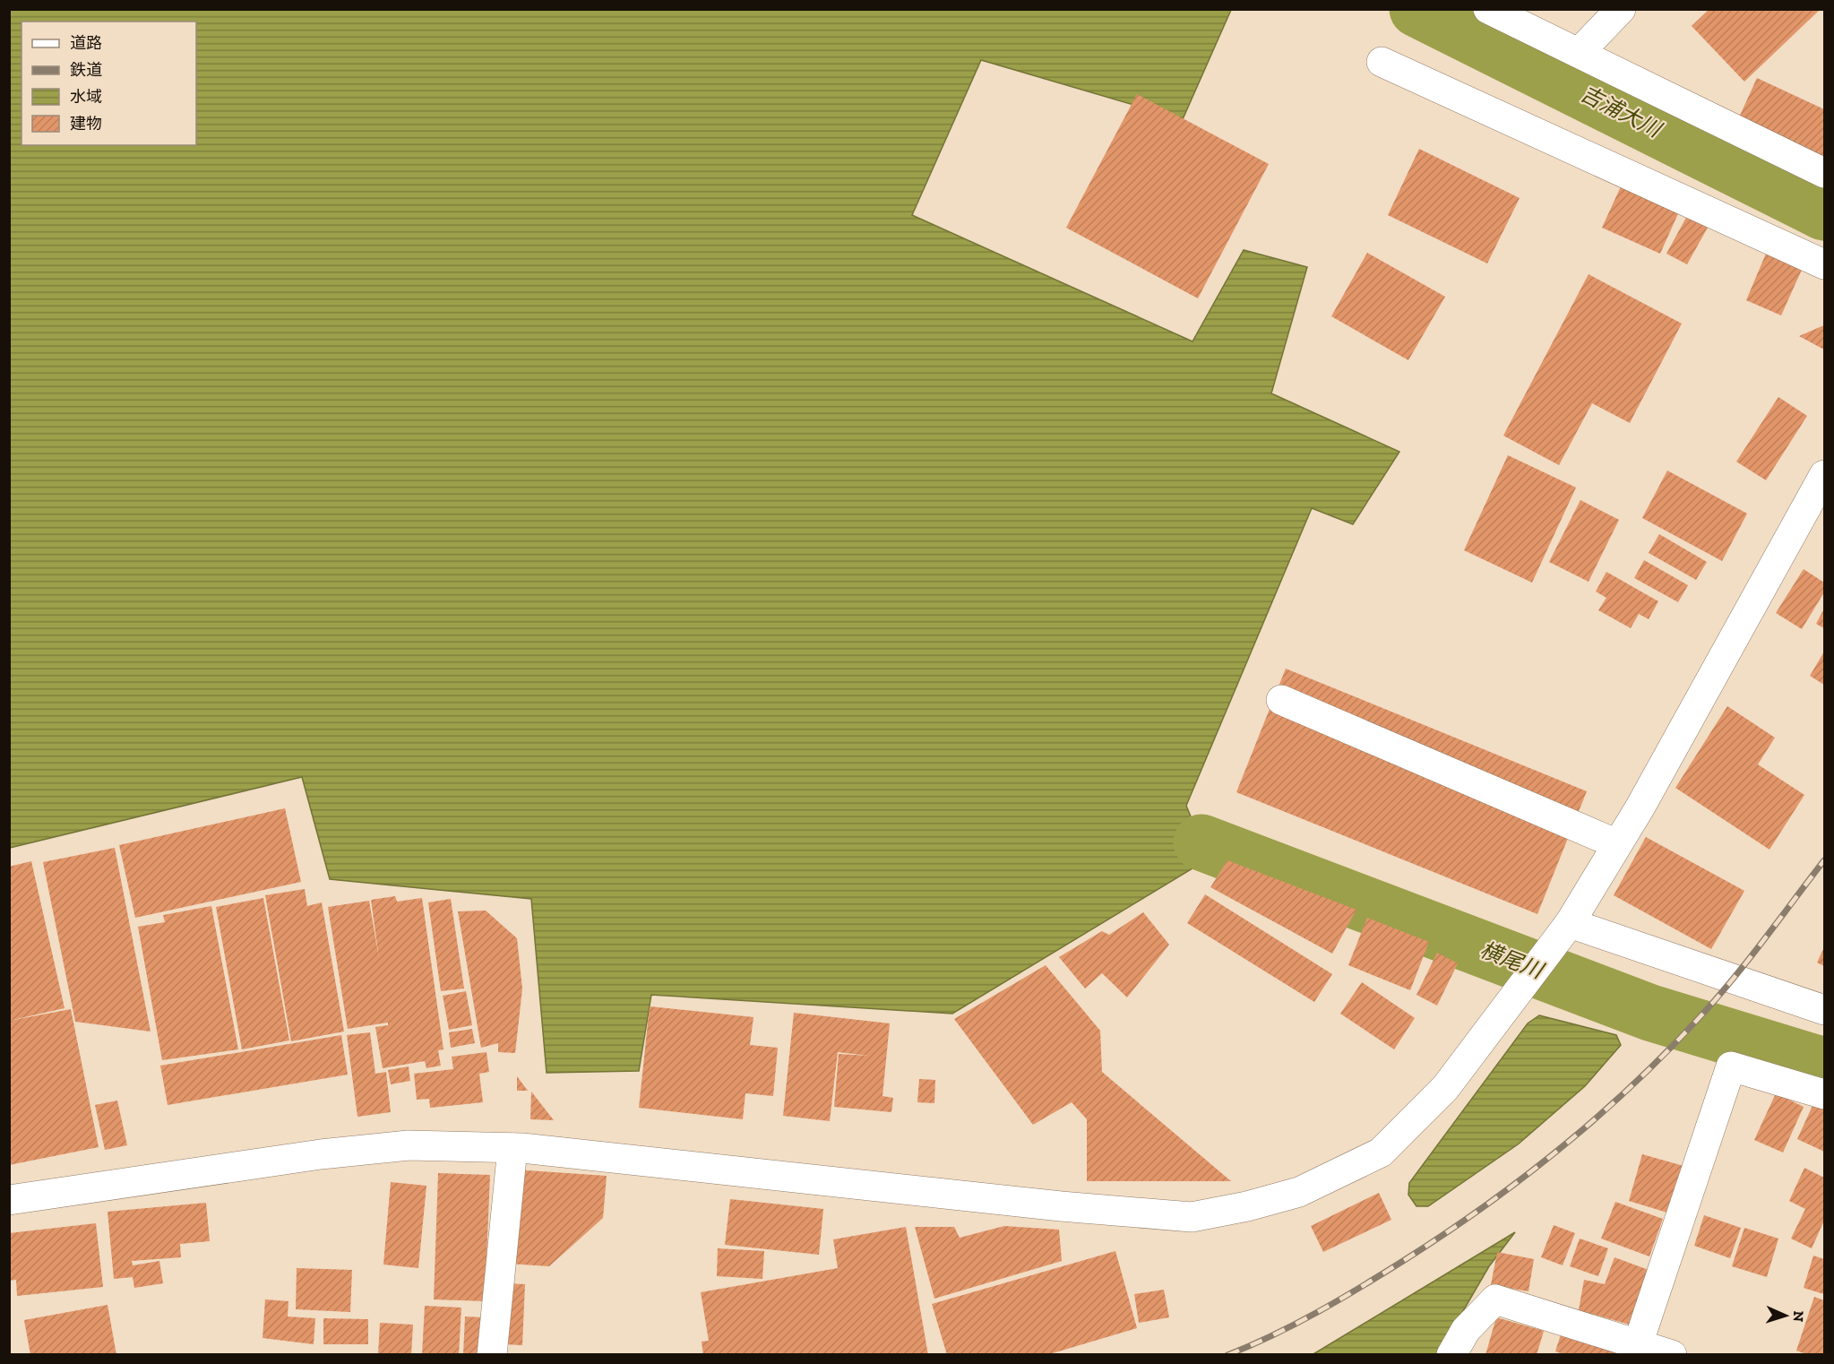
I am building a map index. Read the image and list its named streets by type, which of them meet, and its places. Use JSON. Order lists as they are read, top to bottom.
{
  "water": ["吉浦大川", "横尾川"],
  "legend": [
    "道路",
    "鉄道",
    "水域",
    "建物"
  ],
  "north": "right"
}
